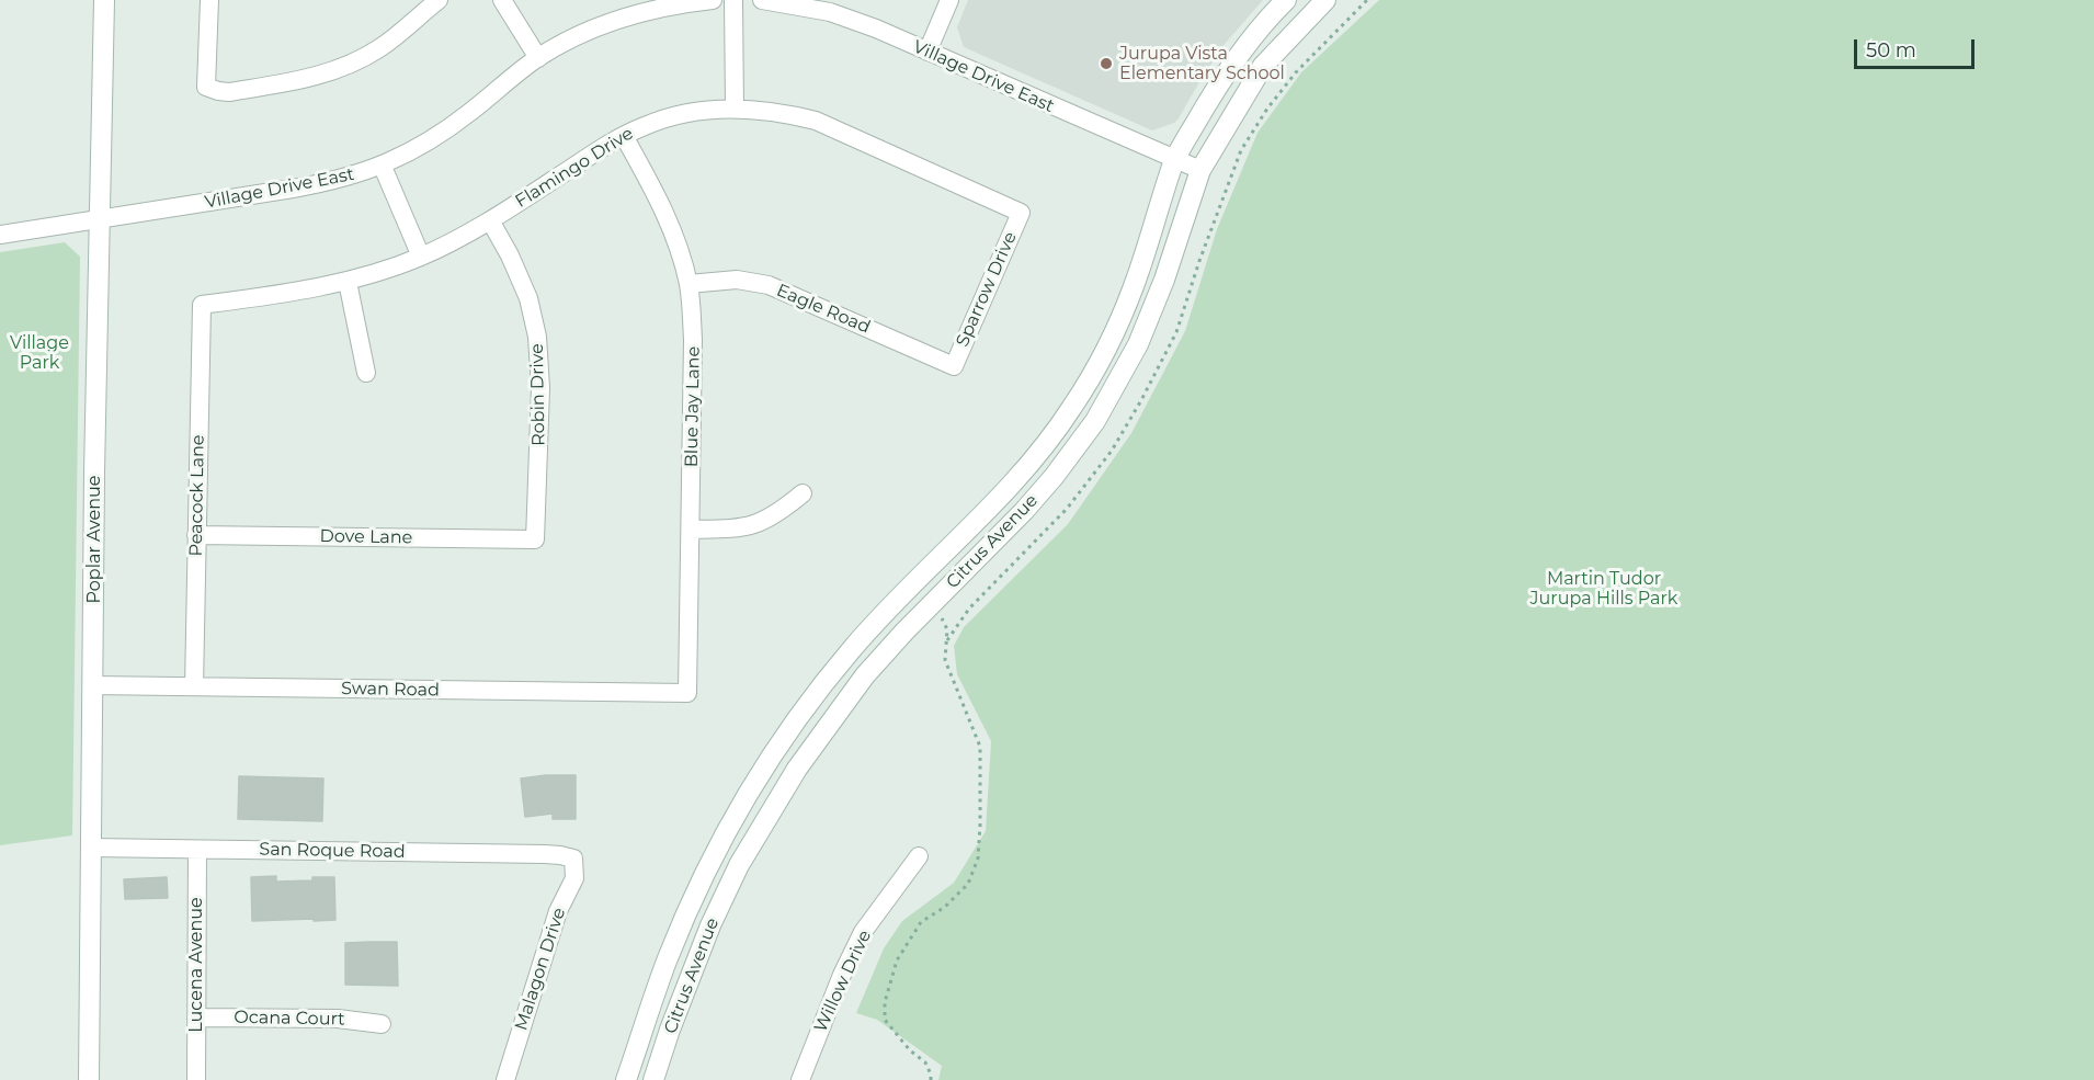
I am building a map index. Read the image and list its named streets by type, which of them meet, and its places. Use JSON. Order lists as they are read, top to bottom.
{
  "streets": {
    "street": [
      "Village Drive East",
      "Flamingo Drive",
      "Sparrow Drive",
      "Eagle Road",
      "Robin Drive",
      "Blue Jay Lane",
      "Peacock Lane",
      "Dove Lane",
      "Poplar Avenue",
      "Citrus Avenue",
      "Swan Road",
      "San Roque Road",
      "Lucena Avenue",
      "Malagon Drive",
      "Willow Drive",
      "Ocana Court"
    ]
  },
  "crossings": [
    ["Village Drive East", "Poplar Avenue"],
    ["Village Drive East", "Citrus Avenue"],
    ["Flamingo Drive", "Sparrow Drive"],
    ["Flamingo Drive", "Robin Drive"],
    ["Flamingo Drive", "Blue Jay Lane"],
    ["Flamingo Drive", "Peacock Lane"],
    ["Sparrow Drive", "Eagle Road"],
    ["Eagle Road", "Blue Jay Lane"],
    ["Robin Drive", "Dove Lane"],
    ["Blue Jay Lane", "Swan Road"],
    ["Peacock Lane", "Dove Lane"],
    ["Peacock Lane", "Swan Road"],
    ["Poplar Avenue", "Swan Road"],
    ["Poplar Avenue", "San Roque Road"],
    ["San Roque Road", "Lucena Avenue"],
    ["San Roque Road", "Malagon Drive"],
    ["Lucena Avenue", "Ocana Court"]
  ],
  "parks": ["Village Park", "Martin Tudor Jurupa Hills Park"],
  "places": ["Jurupa Vista Elementary School"],
  "scale_bar": "50 m"
}
